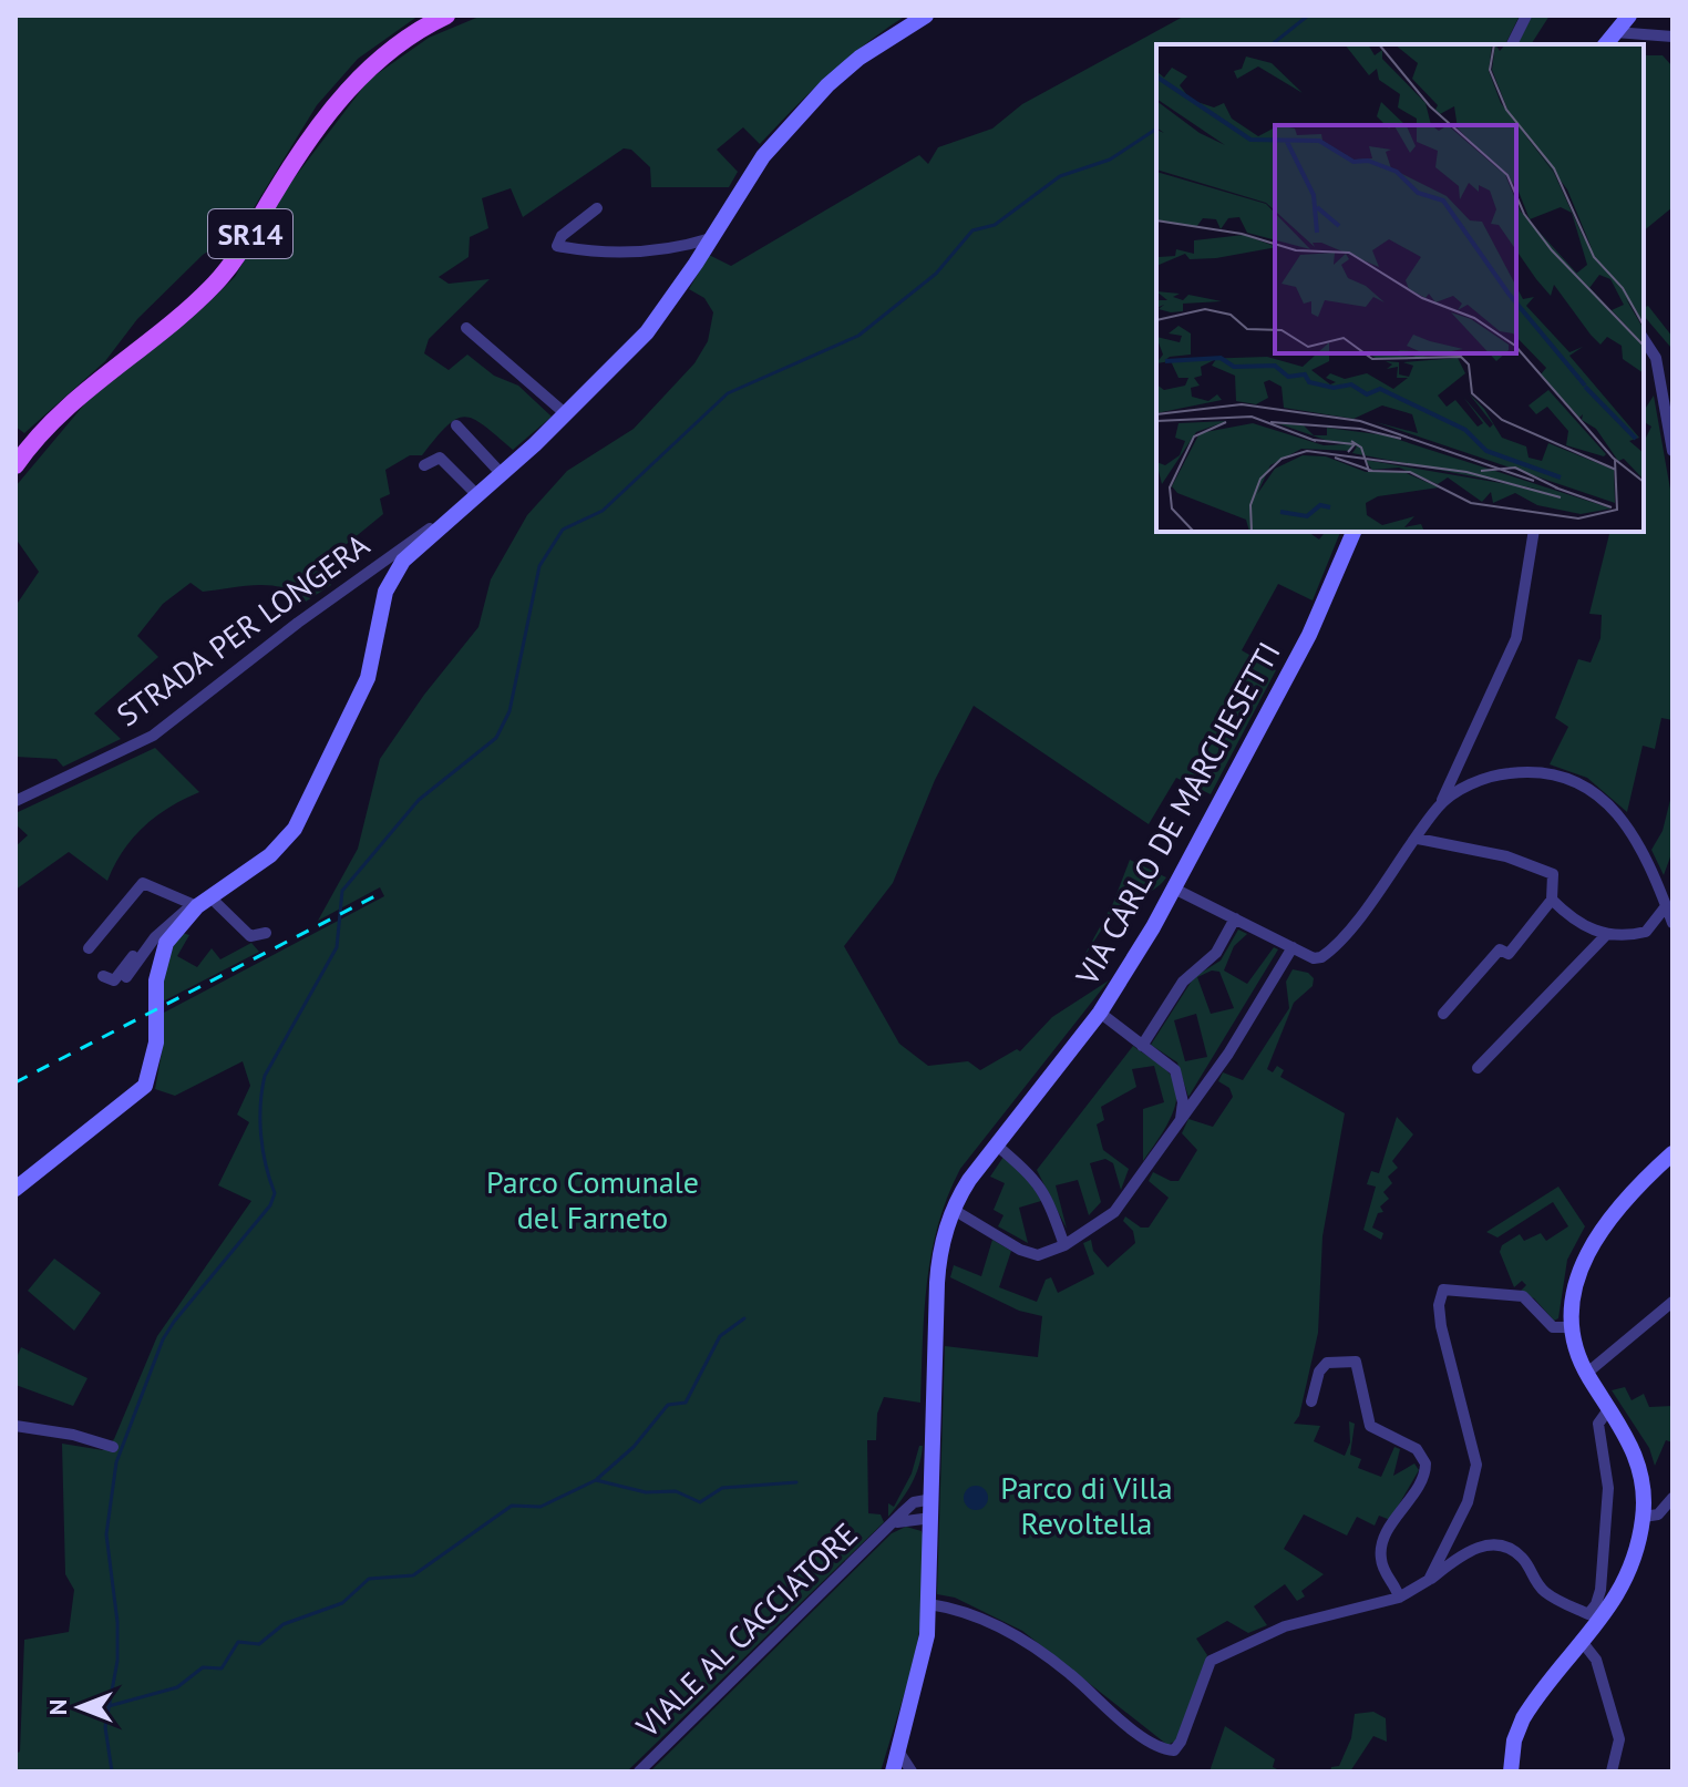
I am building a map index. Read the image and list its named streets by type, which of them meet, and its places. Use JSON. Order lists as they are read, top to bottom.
{
  "streets": {
    "main road": ["SR14", "STRADA PER LONGERA", "VIA CARLO DE MARCHESETTI"],
    "street": ["VIALE AL CACCIATORE"]
  },
  "crossings": [
    ["VIA CARLO DE MARCHESETTI", "VIALE AL CACCIATORE"]
  ],
  "parks": ["Parco Comunale del Farneto", "Parco di Villa Revoltella"],
  "north": "left"
}
